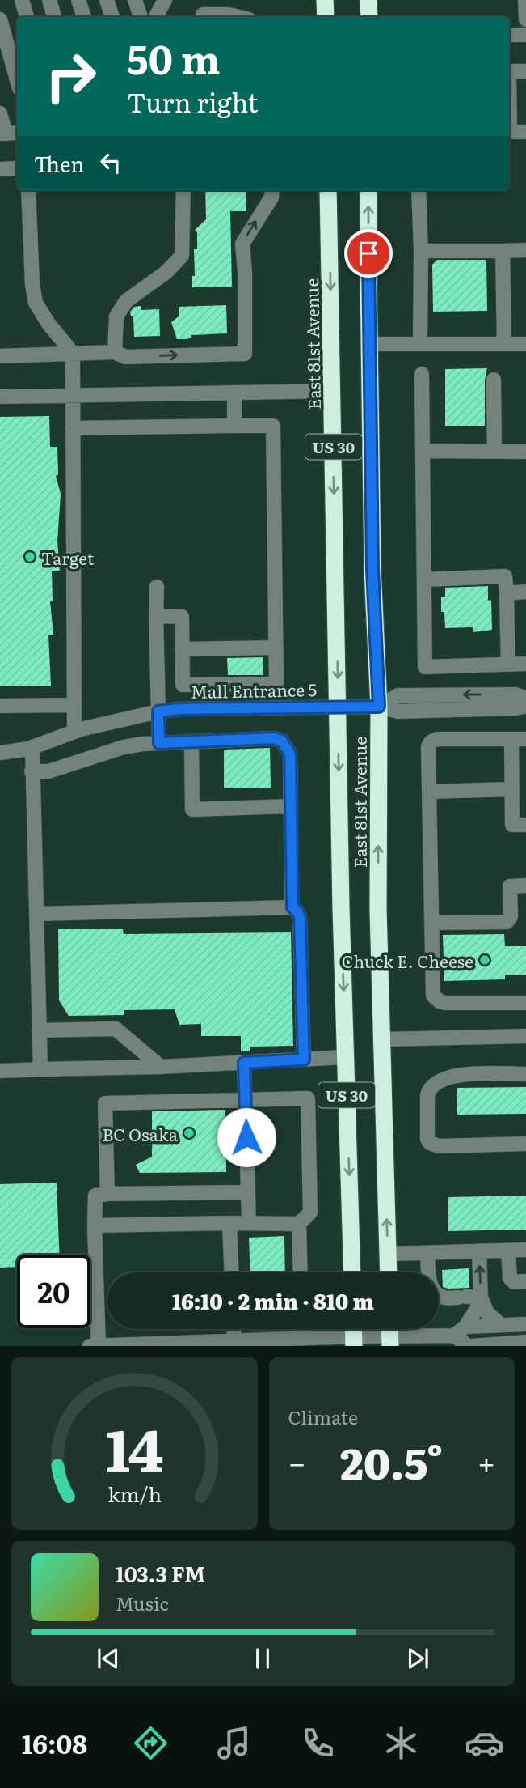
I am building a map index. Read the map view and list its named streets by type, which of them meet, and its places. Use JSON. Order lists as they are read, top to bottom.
{
  "streets": {
    "highway": ["East 81st Avenue", "US 30"],
    "street": ["Mall Entrance 5"]
  },
  "crossings": [
    ["East 81st Avenue", "Mall Entrance 5"]
  ],
  "places": ["Target", "Chuck E. Cheese", "BC Osaka"],
  "page": {
    "turn": ["50 m", "Turn right"],
    "then": "Then",
    "limit": "20",
    "trip": "16:10 · 2 min · 810 m",
    "tile": "Climate",
    "heat": ["−", "20.5°", "+"],
    "song": ["103.3 FM", "Music"],
    "tabs": "16:08",
    "gauge": ["14", "km/h"]
  }
}
